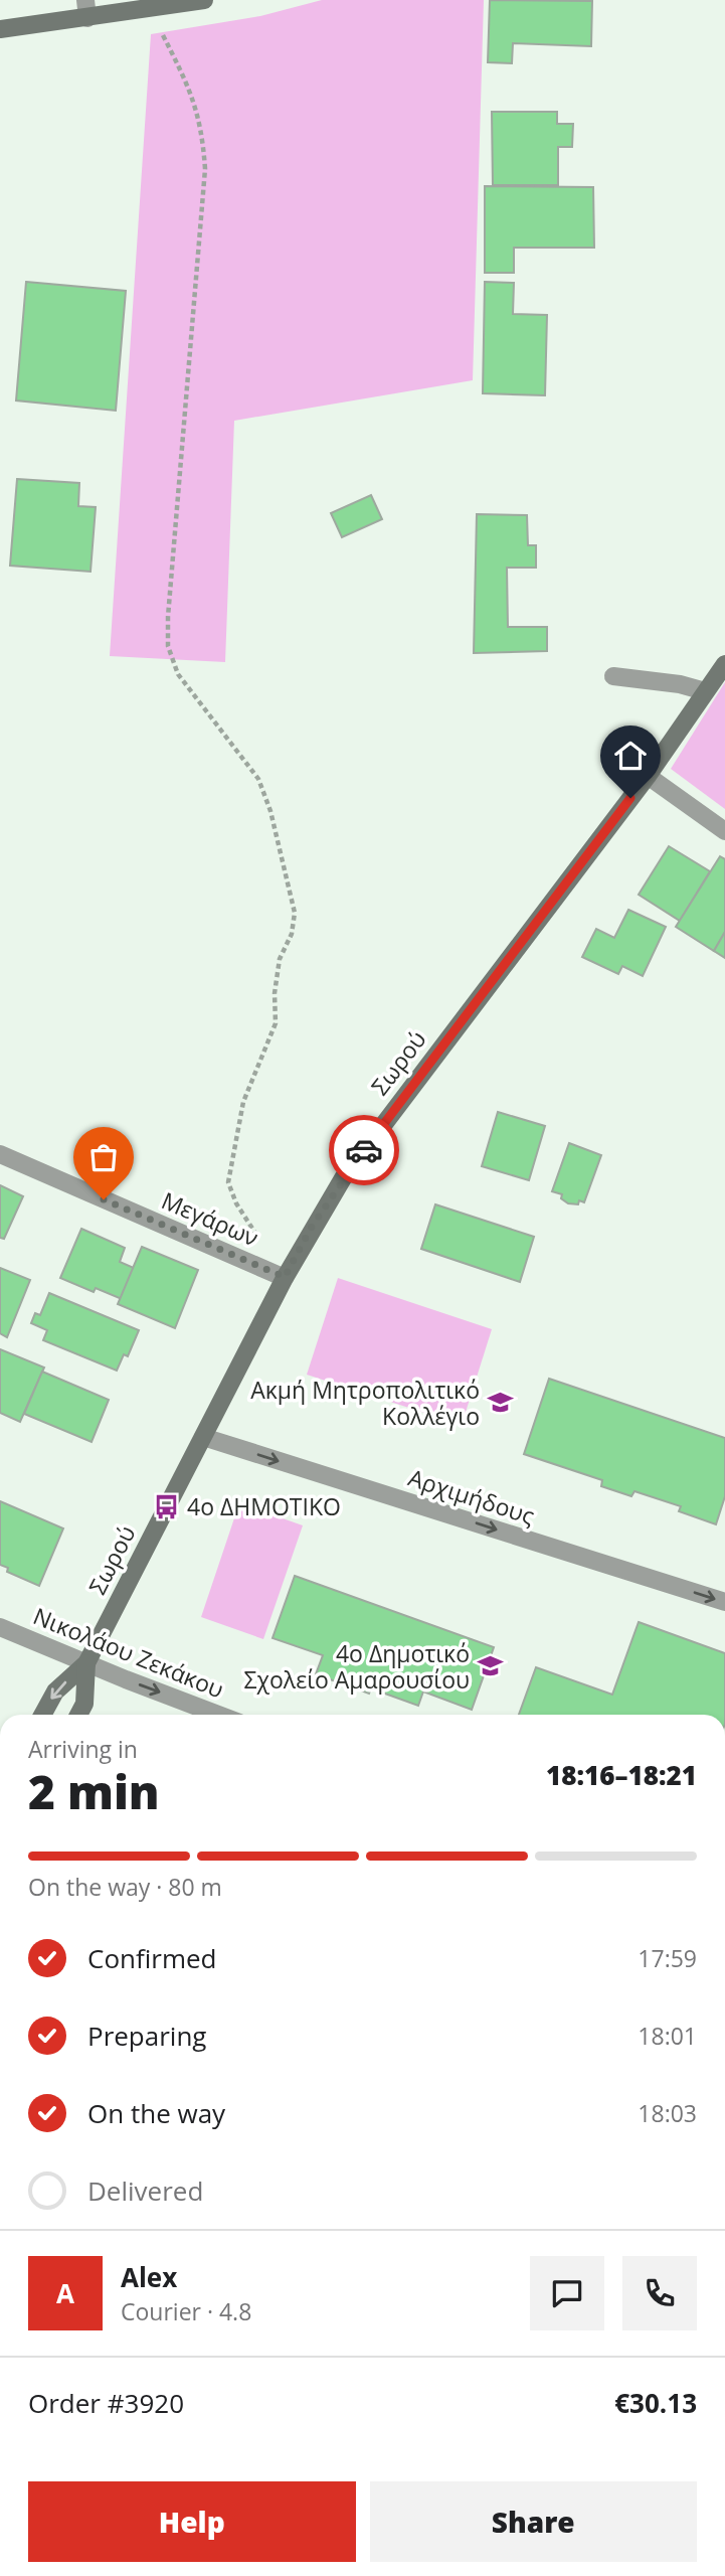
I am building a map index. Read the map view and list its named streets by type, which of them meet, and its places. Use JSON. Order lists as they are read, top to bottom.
{
  "streets": {
    "street": [
      "Σωρού",
      "Μεγάρων",
      "Αρχιμήδους",
      "Νικολάου Ζεκάκου"
    ]
  },
  "crossings": [
    ["Σωρού", "Μεγάρων"],
    ["Σωρού", "Αρχιμήδους"],
    ["Σωρού", "Νικολάου Ζεκάκου"]
  ],
  "one_way": ["Αρχιμήδους", "Νικολάου Ζεκάκου"],
  "places": {
    "school or university": ["Ακμή Μητροπολιτικό Κολλέγιο", "4ο Δημοτικό Σχολείο Αμαρουσίου"],
    "bus stop": ["4ο ΔΗΜΟΤΙΚΟ"]
  },
  "page": {
    "heading": ["2 min", "Arriving in", "18:16–18:21"],
    "panel": [
      "Alex",
      "Courier · 4.8",
      "Order #3920",
      "€30.13"
    ],
    "bar": "On the way · 80 m",
    "list": [
      ["Confirmed", "17:59"],
      ["Preparing", "18:01"],
      ["On the way", "18:03"],
      "Delivered"
    ],
    "round": "A",
    "buttons": ["Help", "Share"]
  }
}
